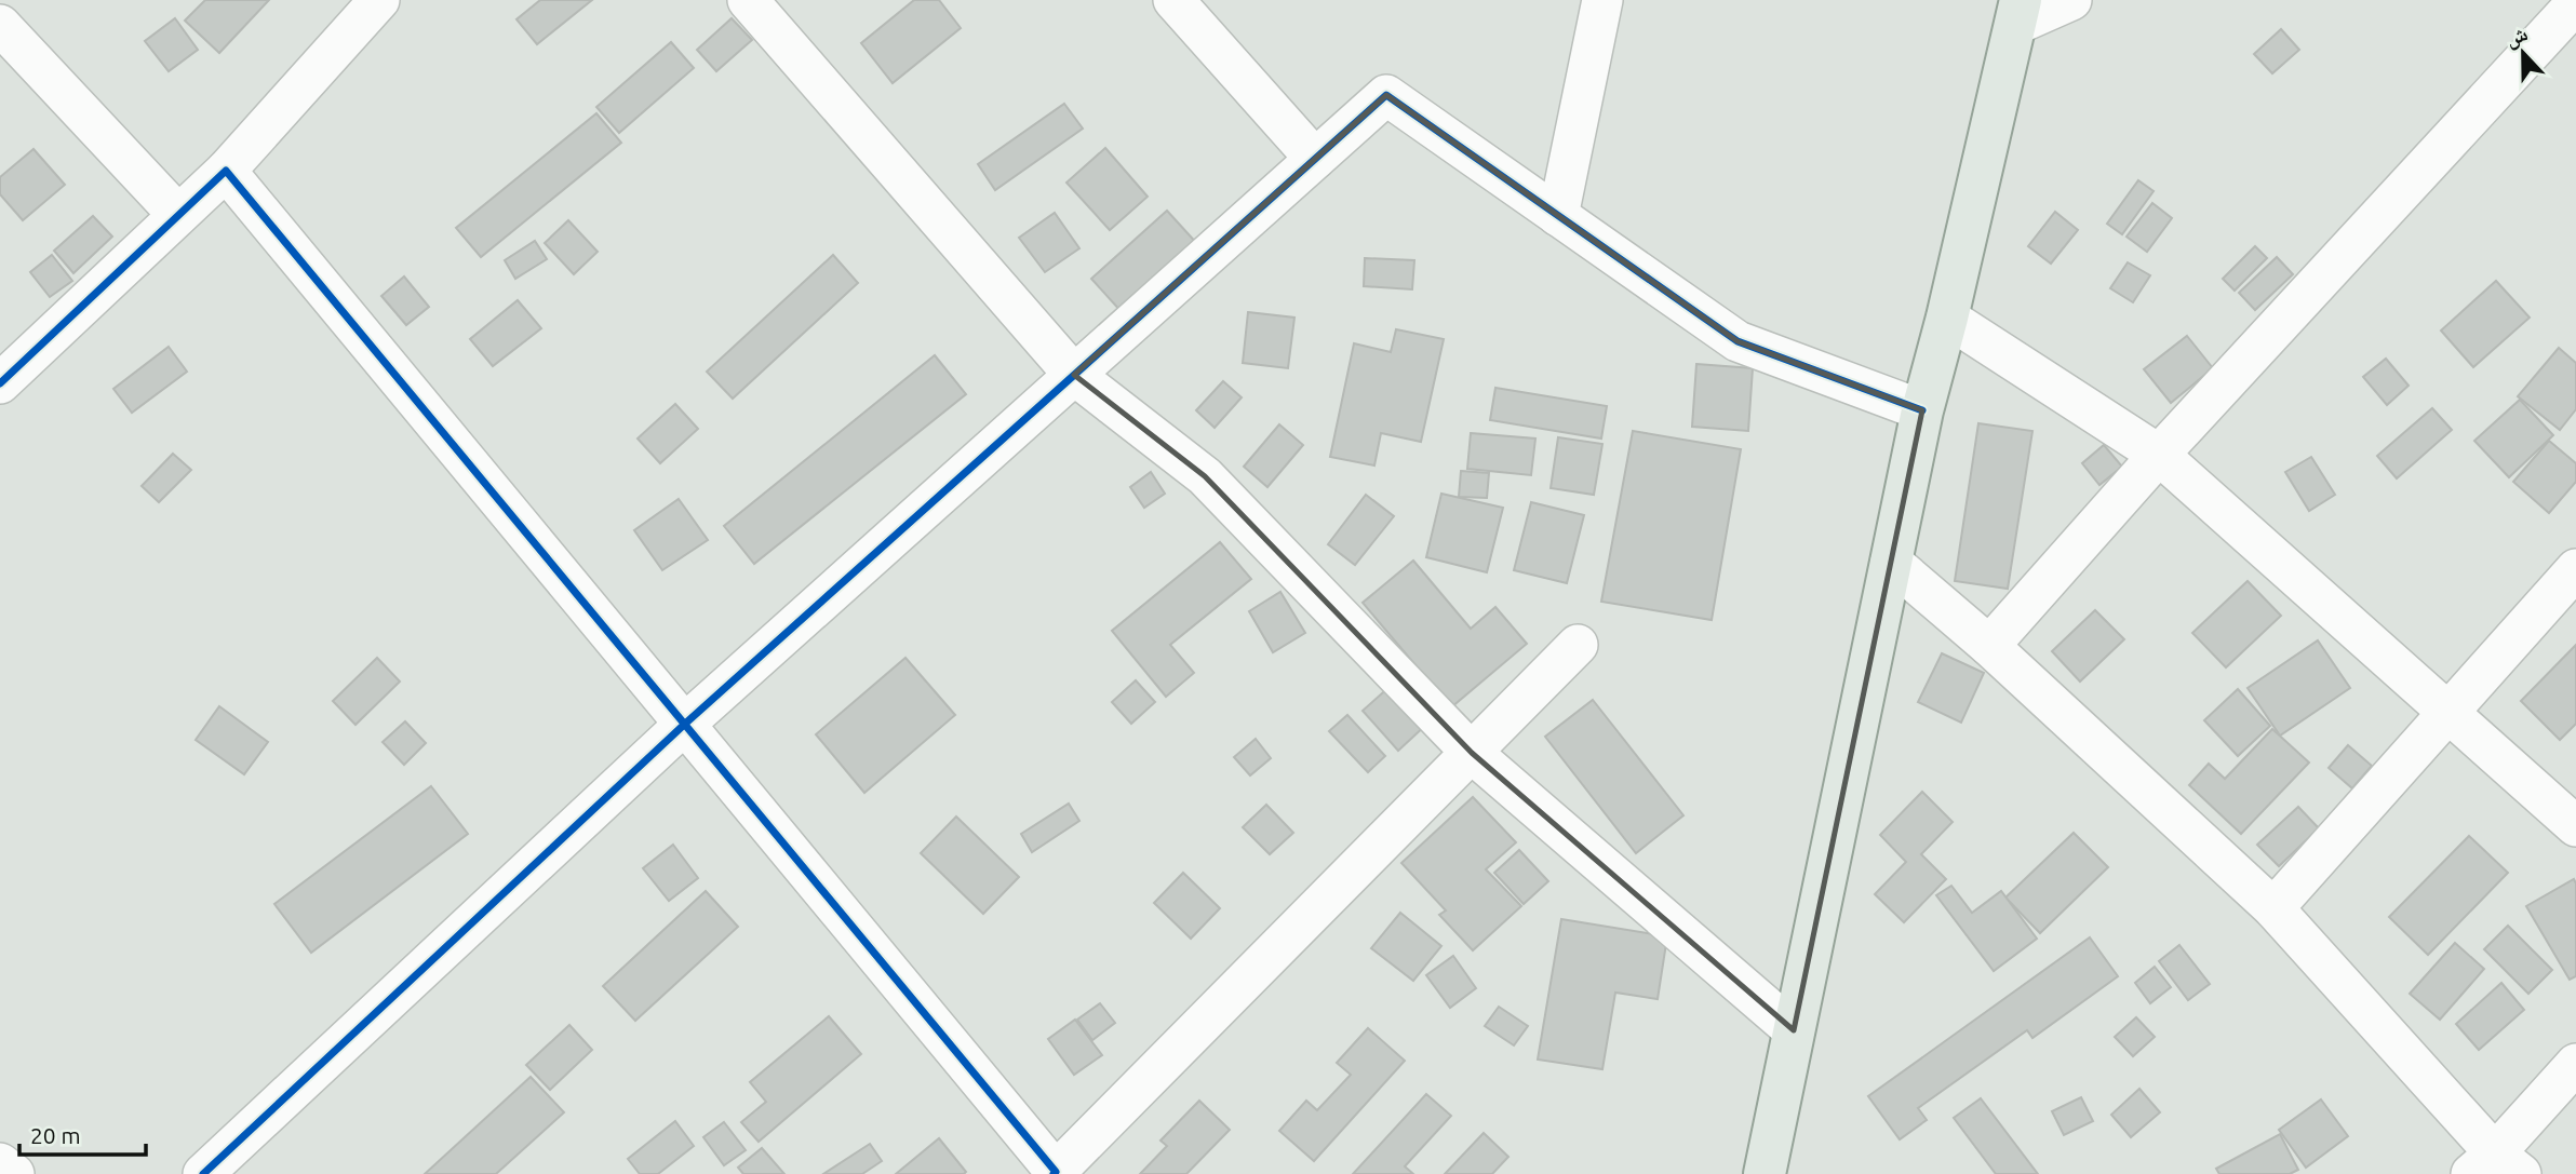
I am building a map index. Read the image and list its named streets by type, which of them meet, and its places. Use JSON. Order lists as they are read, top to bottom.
{
  "scale_bar": "20 m",
  "north": "top"
}
